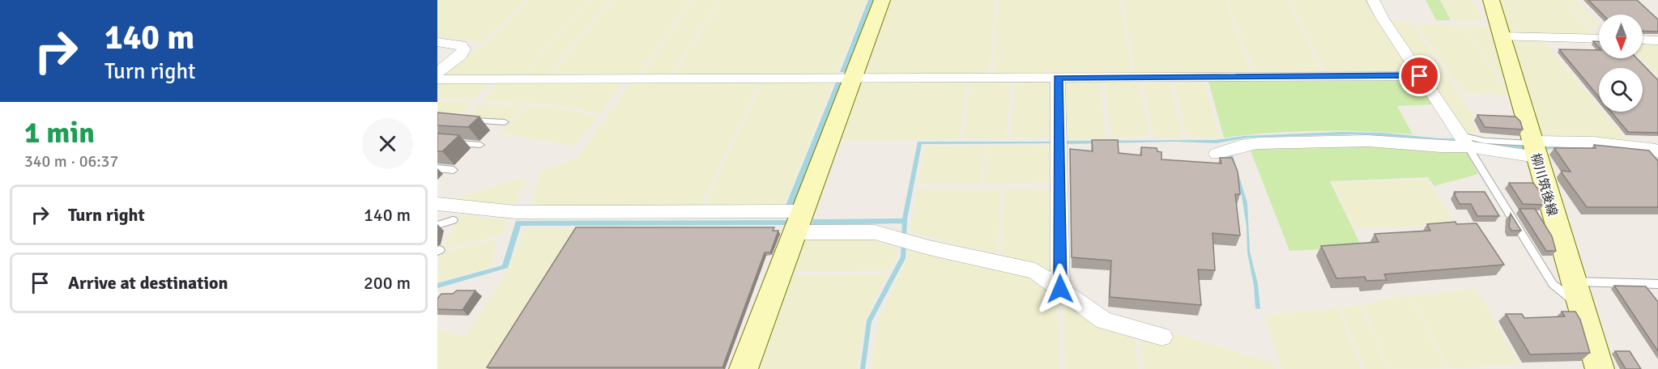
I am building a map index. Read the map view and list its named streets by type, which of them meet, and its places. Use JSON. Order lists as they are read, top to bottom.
{
  "streets": {
    "main road": ["柳川筑後線"]
  },
  "north": "bottom",
  "page": {
    "turn": ["140 m", "Turn right"],
    "heading": ["1 min", "340 m · 06:37"],
    "list": [
      {
        "name": "Turn right",
        "value": "140 m"
      },
      {
        "name": "Arrive at destination",
        "value": "200 m"
      }
    ]
  }
}
